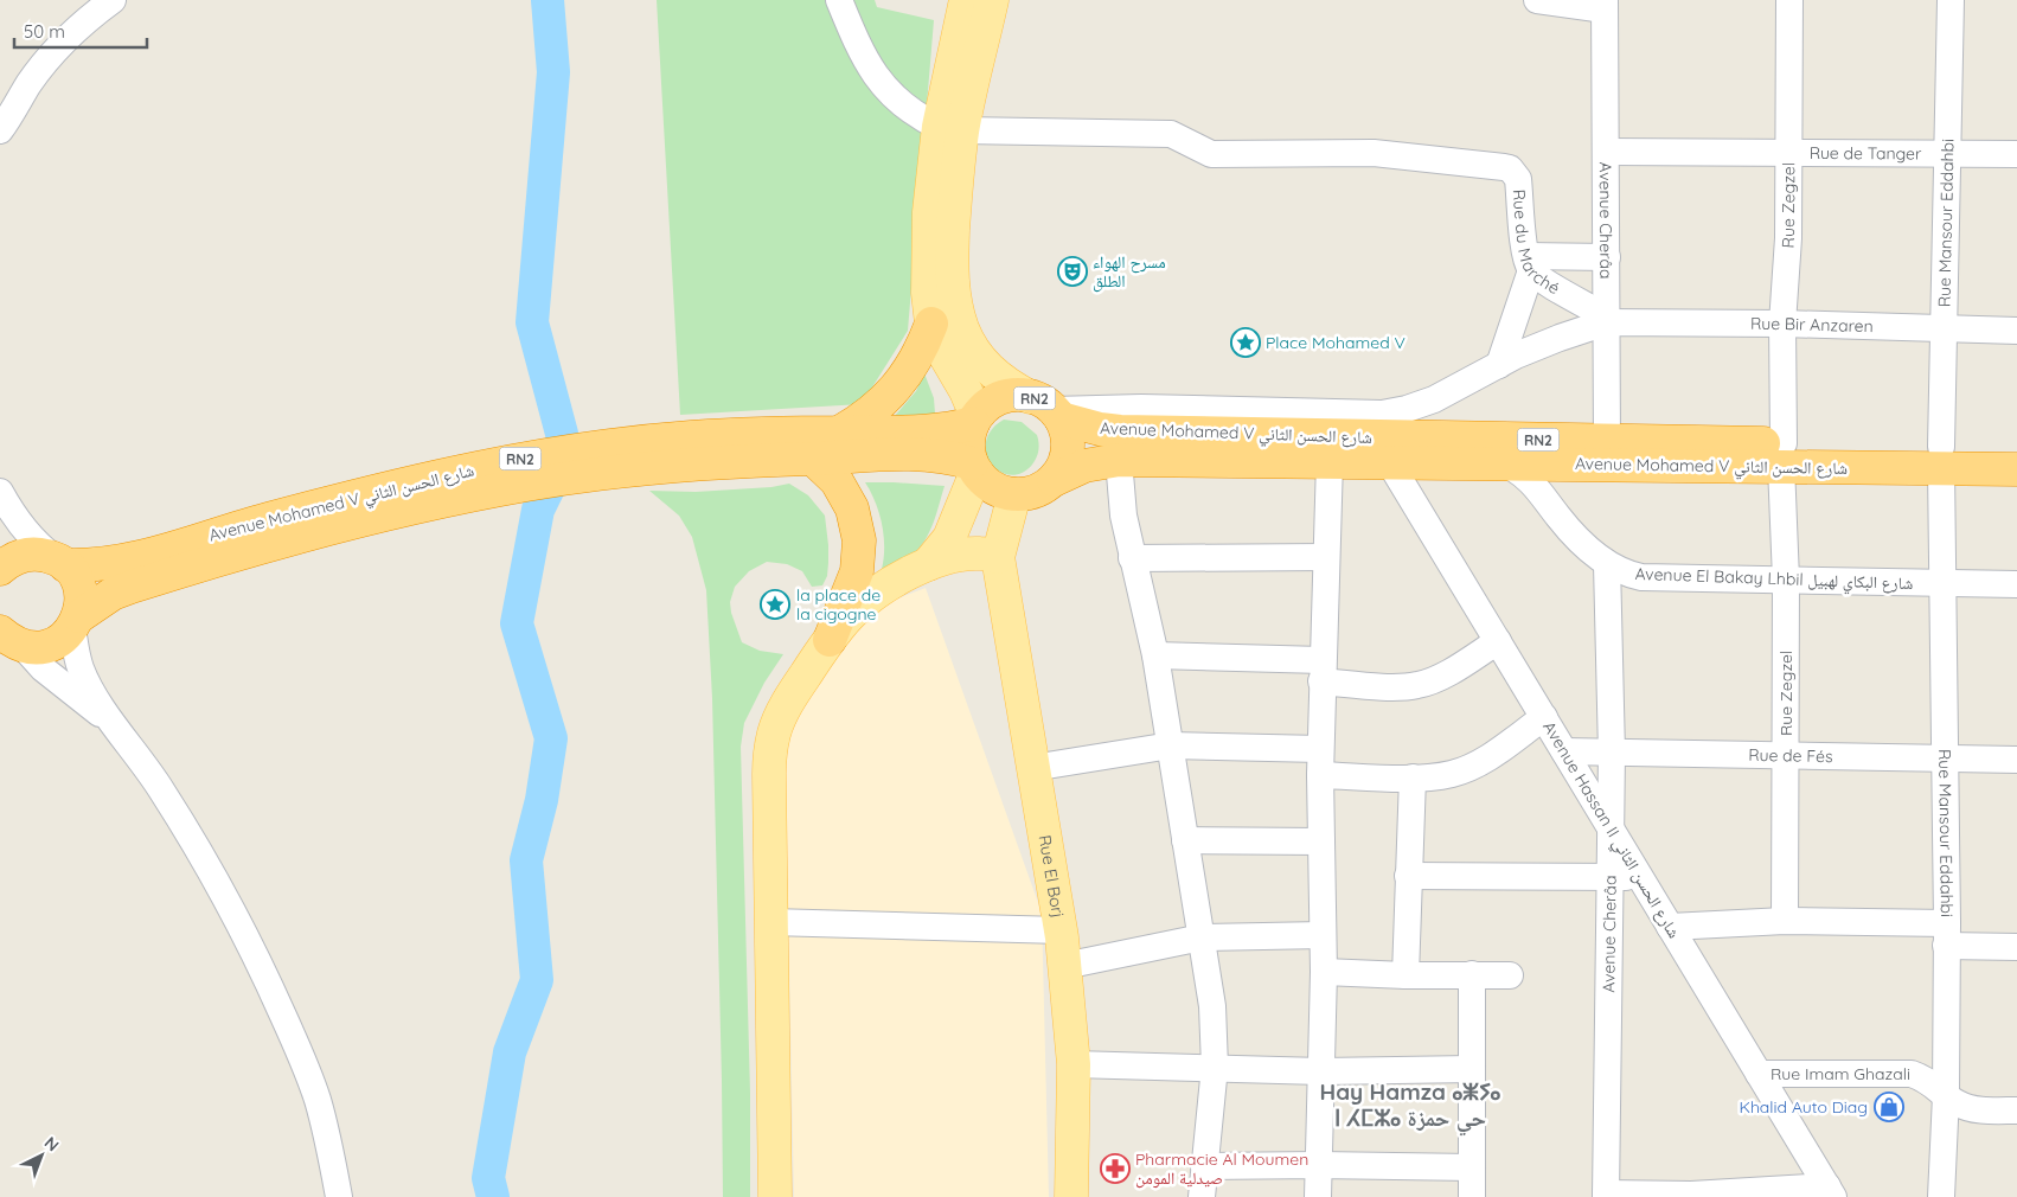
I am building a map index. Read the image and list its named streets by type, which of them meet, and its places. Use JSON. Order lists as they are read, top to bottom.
{
  "streets": {
    "highway": ["RN2", "Avenue Mohamed V شارع الحسن الثاني"],
    "main road": ["Rue El Borj"],
    "street": [
      "Rue de Tanger",
      "Rue Zegzel",
      "Avenue Cherâa",
      "Rue Mansour Eddahbi",
      "Rue du Marché",
      "Rue Bir Anzaren",
      "Avenue El Bakay Lhbil شارع البكاي لهبيل",
      "Rue de Fés",
      "Avenue Hassan II شارع الحسن الثاني",
      "Rue Imam Ghazali"
    ]
  },
  "crossings": [
    ["Rue de Tanger", "Rue Zegzel"],
    ["Rue de Tanger", "Avenue Cherâa"],
    ["Rue de Tanger", "Rue Mansour Eddahbi"],
    ["Rue Zegzel", "Rue Bir Anzaren"],
    ["Rue Zegzel", "Avenue Mohamed V شارع الحسن الثاني"],
    ["Rue Zegzel", "Avenue El Bakay Lhbil شارع البكاي لهبيل"],
    ["Rue Zegzel", "Rue de Fés"],
    ["Avenue Cherâa", "Rue du Marché"],
    ["Avenue Cherâa", "Rue Bir Anzaren"],
    ["Avenue Cherâa", "Avenue Mohamed V شارع الحسن الثاني"],
    ["Avenue Cherâa", "Avenue El Bakay Lhbil شارع البكاي لهبيل"],
    ["Avenue Cherâa", "Rue de Fés"],
    ["Avenue Cherâa", "Avenue Hassan II شارع الحسن الثاني"],
    ["Rue Mansour Eddahbi", "Rue Bir Anzaren"],
    ["Rue Mansour Eddahbi", "Avenue Mohamed V شارع الحسن الثاني"],
    ["Rue Mansour Eddahbi", "Avenue El Bakay Lhbil شارع البكاي لهبيل"],
    ["Rue Mansour Eddahbi", "Rue de Fés"],
    ["Rue Mansour Eddahbi", "Rue Imam Ghazali"],
    ["Rue du Marché", "Rue Bir Anzaren"],
    ["RN2", "Avenue Mohamed V شارع الحسن الثاني"],
    ["Avenue Mohamed V شارع الحسن الثاني", "Avenue El Bakay Lhbil شارع البكاي لهبيل"],
    ["Avenue Mohamed V شارع الحسن الثاني", "Avenue Hassan II شارع الحسن الثاني"],
    ["Rue de Fés", "Avenue Hassan II شارع الحسن الثاني"],
    ["Avenue Hassan II شارع الحسن الثاني", "Rue Imam Ghazali"]
  ],
  "districts": ["Hay Hamza ⴰⵥⵢⴰ ⵏ ⵃⵎⵣⴰ حي حمزة"],
  "places": {
    "theatre": ["مسرح الهواء الطلق"],
    "place": ["Place Mohamed V", "la place de la cigogne"],
    "shop": ["Khalid Auto Diag"],
    "pharmacy": ["Pharmacie Al Moumen صيدلية المومن"]
  },
  "scale_bar": "50 m",
  "north": "top right"
}
